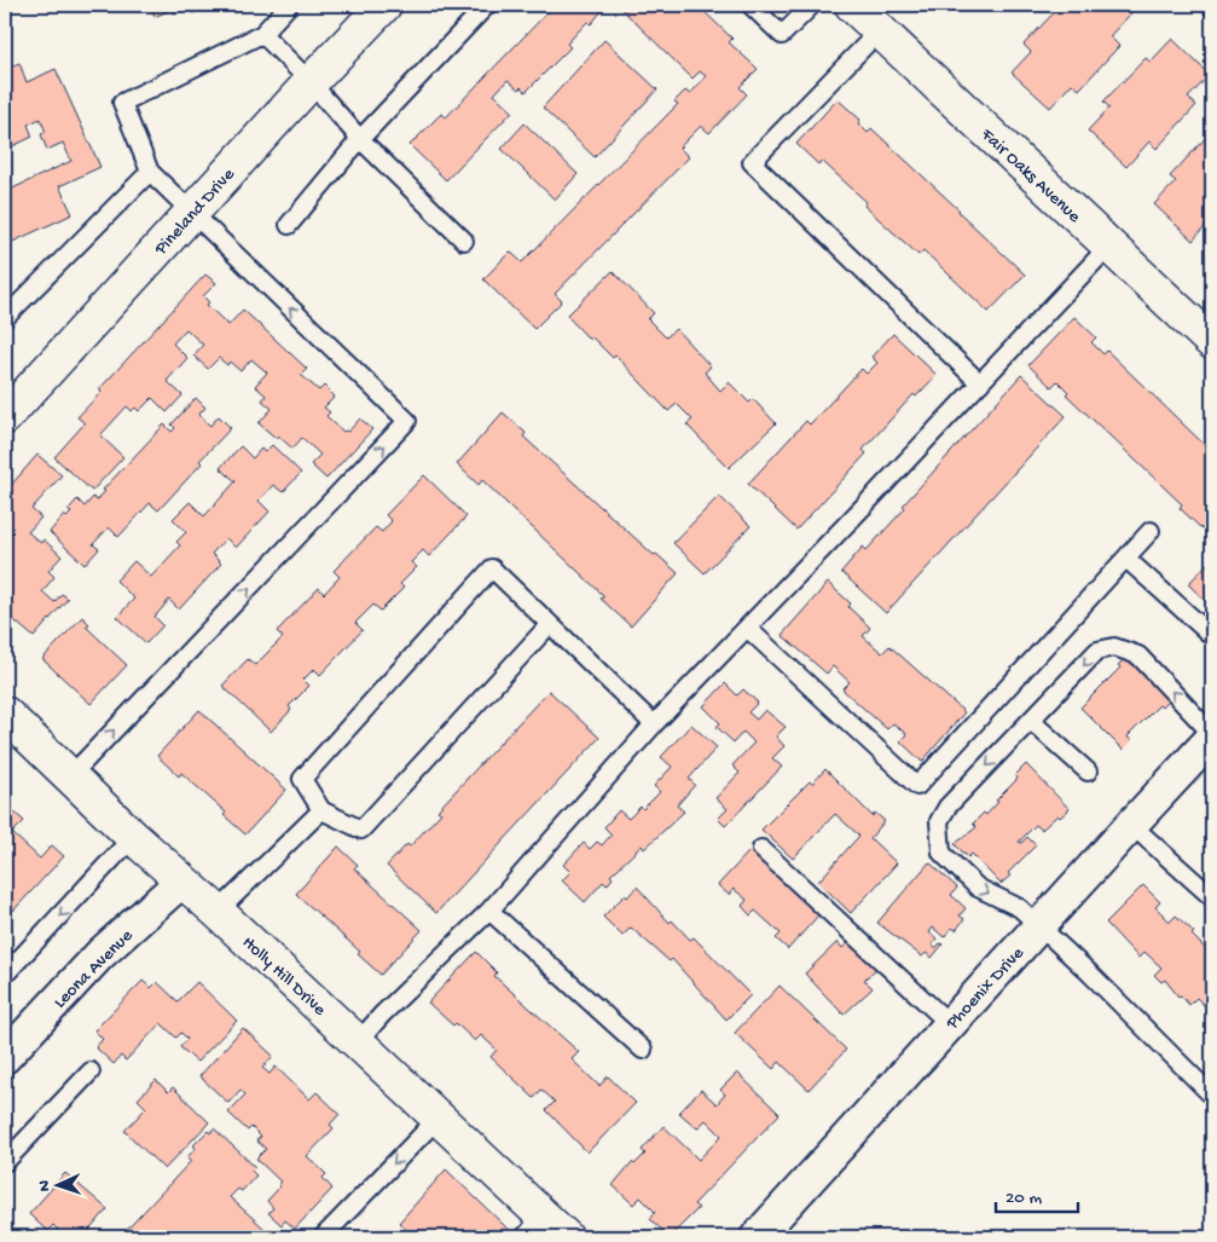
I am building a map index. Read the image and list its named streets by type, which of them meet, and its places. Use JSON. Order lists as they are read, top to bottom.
{
  "streets": {
    "street": [
      "Fair Oaks Avenue",
      "Pineland Drive",
      "Leona Avenue",
      "Holly Hill Drive",
      "Phoenix Drive"
    ]
  },
  "crossings": [
    ["Leona Avenue", "Holly Hill Drive"]
  ],
  "scale_bar": "20 m",
  "north": "left"
}
